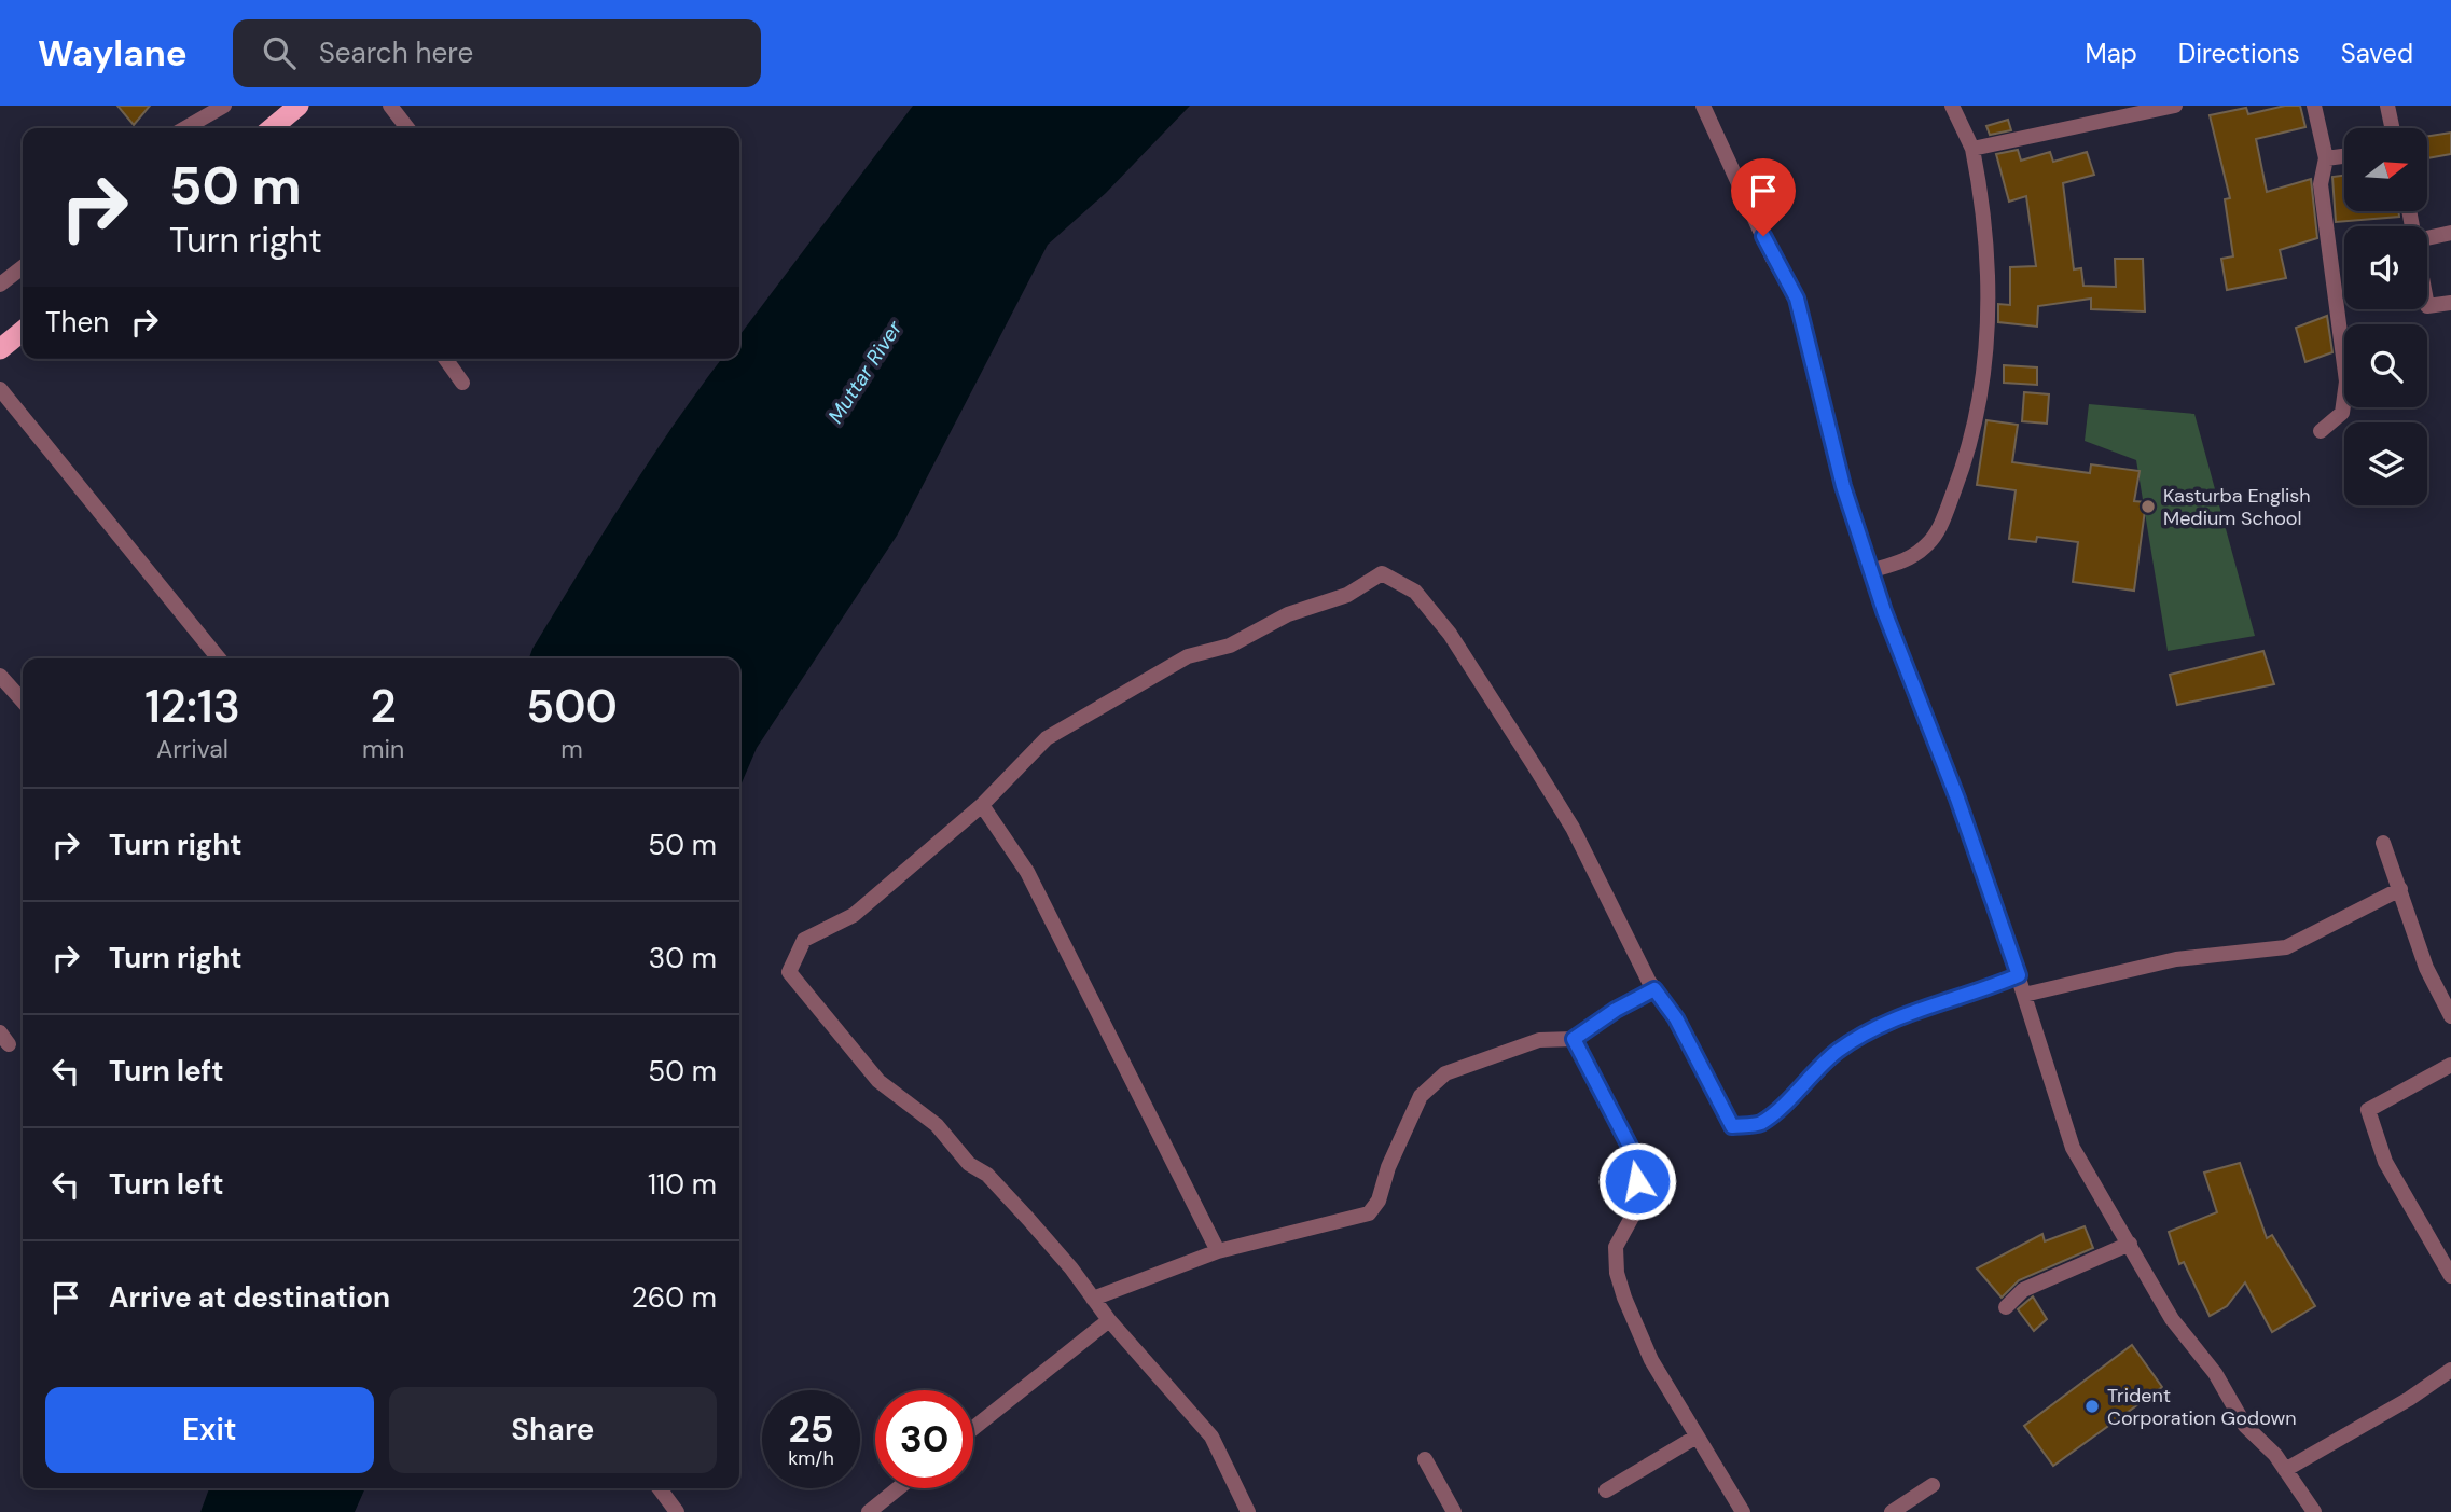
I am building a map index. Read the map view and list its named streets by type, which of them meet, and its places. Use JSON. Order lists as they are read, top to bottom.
{
  "water": ["Muttar River"],
  "places": ["Kasturba English Medium School", "Trident Corporation Godown"],
  "north": "right",
  "page": {
    "header": "Waylane",
    "search": "Search here",
    "nav": ["Map", "Directions", "Saved"],
    "turn": ["50 m", "Turn right"],
    "then": "Then",
    "eta": [
      "12:13",
      "Arrival",
      "2",
      "min",
      "500",
      "m"
    ],
    "list": [
      {
        "name": "Turn right",
        "value": "50 m"
      },
      {
        "name": "Turn right",
        "value": "30 m"
      },
      {
        "name": "Turn left",
        "value": "50 m"
      },
      {
        "name": "Turn left",
        "value": "110 m"
      },
      {
        "name": "Arrive at destination",
        "value": "260 m"
      }
    ],
    "buttons": ["Exit", "Share"],
    "speed": "25 km/h",
    "limit": "30"
  }
}
